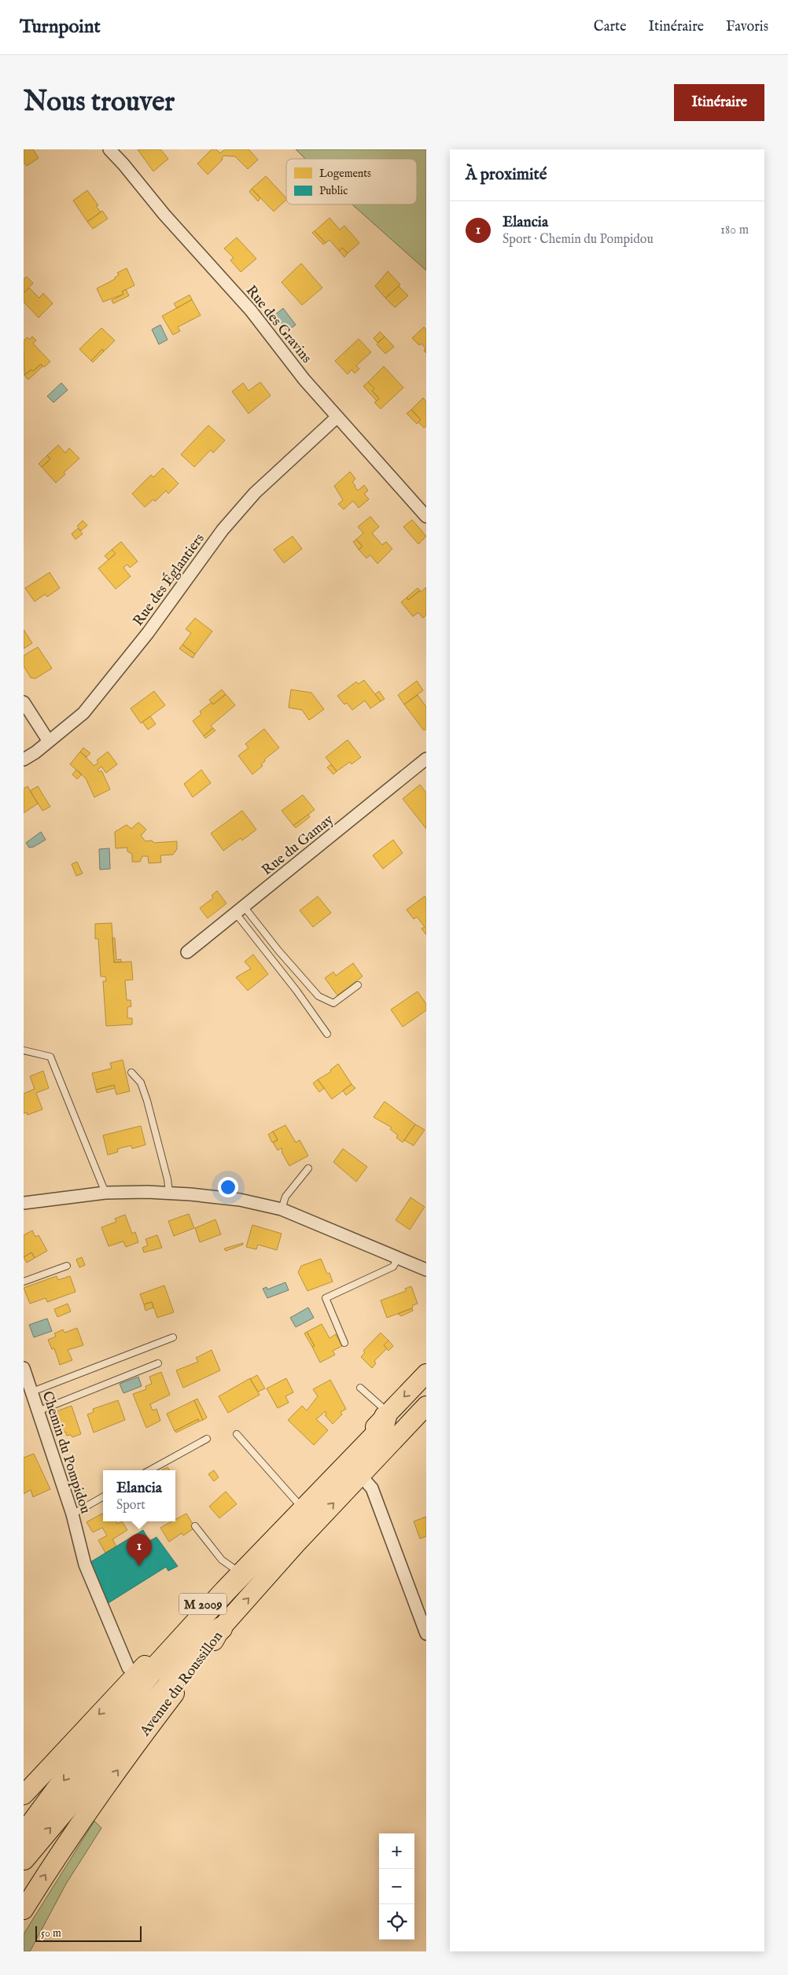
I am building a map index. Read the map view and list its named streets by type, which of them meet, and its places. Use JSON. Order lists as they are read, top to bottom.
{
  "streets": {
    "main road": ["M 2009", "Avenue du Roussillon"],
    "street": [
      "Rue des Gravins",
      "Rue des Églantiers",
      "Rue du Gamay",
      "Chemin du Pompidou"
    ]
  },
  "crossings": [
    ["Rue des Gravins", "Rue des Églantiers"],
    ["Chemin du Pompidou", "M 2009"]
  ],
  "legend": ["Logements", "Public"],
  "scale_bar": "50 m",
  "page": {
    "header": "Turnpoint",
    "nav": ["Carte", "Itinéraire", "Favoris"],
    "buttons": "Itinéraire",
    "title": "Nous trouver",
    "heading": "À proximité",
    "list": [
      {
        "mark": "1",
        "name": "Elancia",
        "note": "Sport · Chemin du Pompidou",
        "value": "180 m"
      }
    ],
    "popup": ["Elancia", "Sport"],
    "pins": "1",
    "map_buttons": ["+", "−"],
    "scale": "50 m"
  }
}
